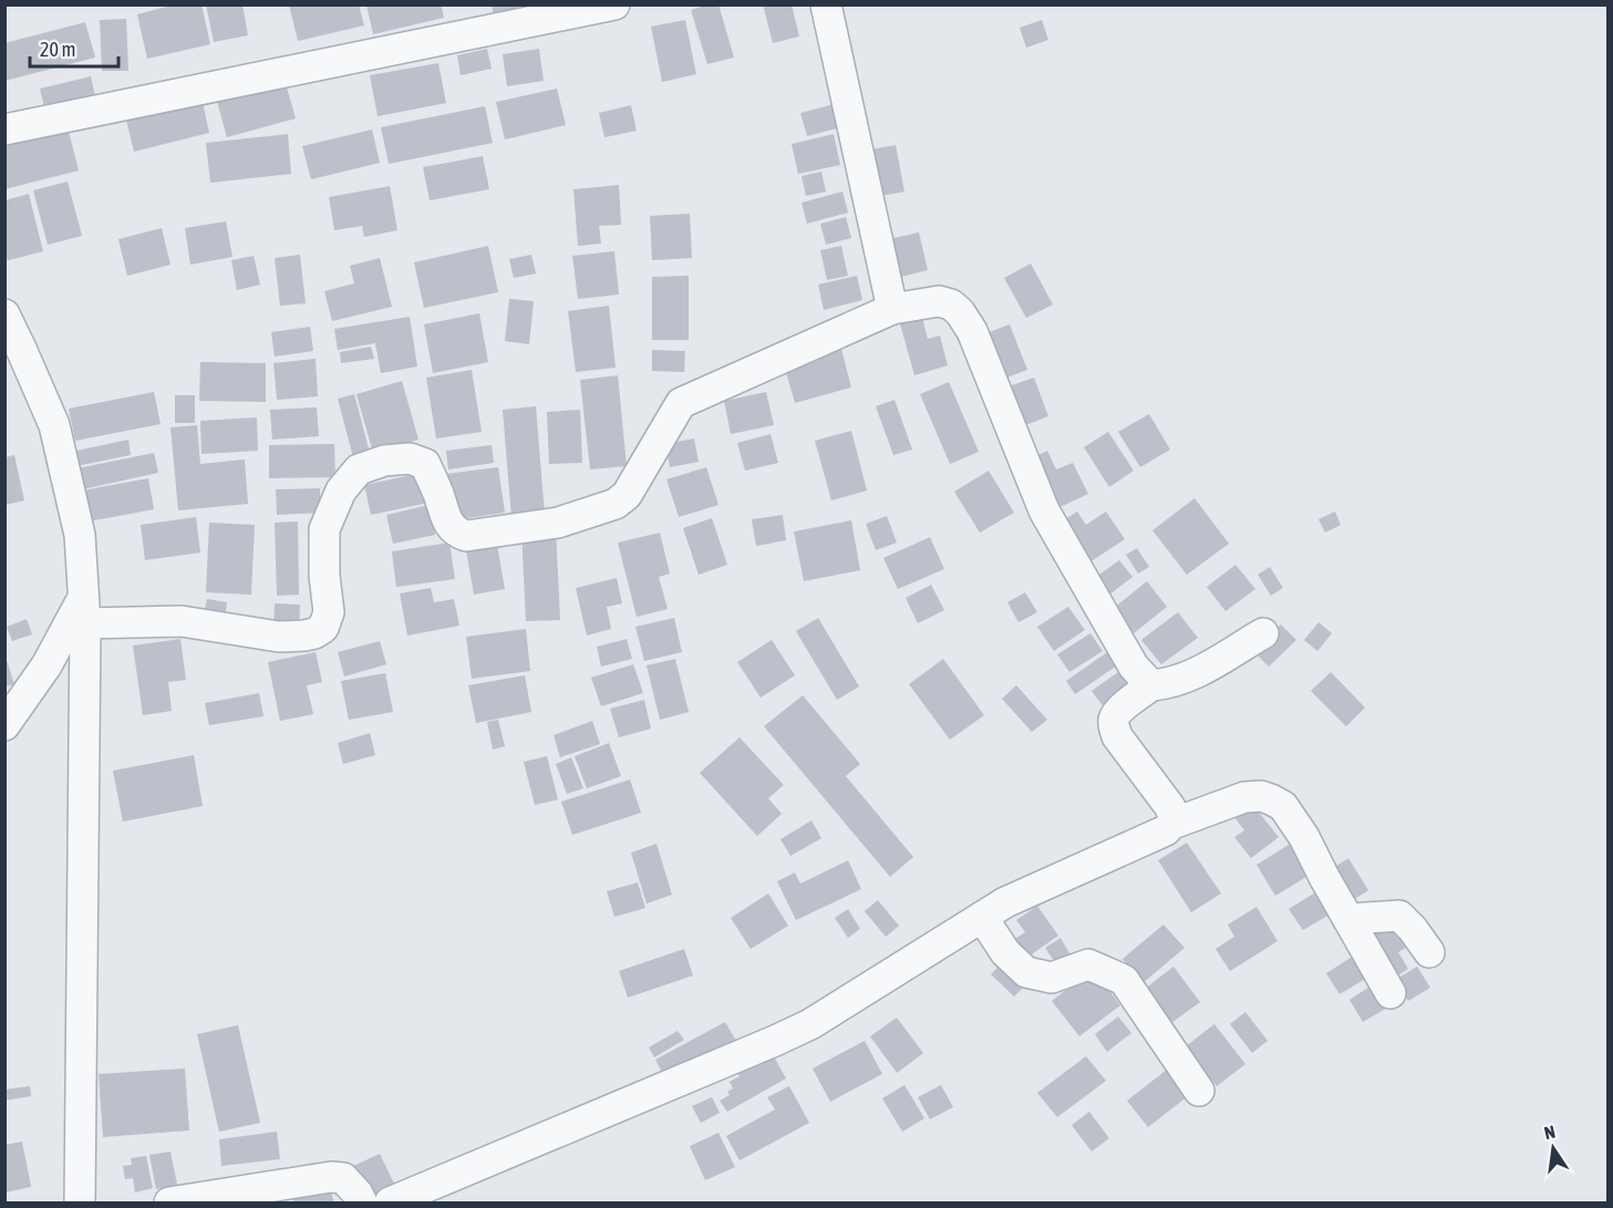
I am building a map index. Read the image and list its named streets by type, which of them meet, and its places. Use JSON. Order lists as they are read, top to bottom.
{
  "scale_bar": "20 m",
  "north": "top"
}
